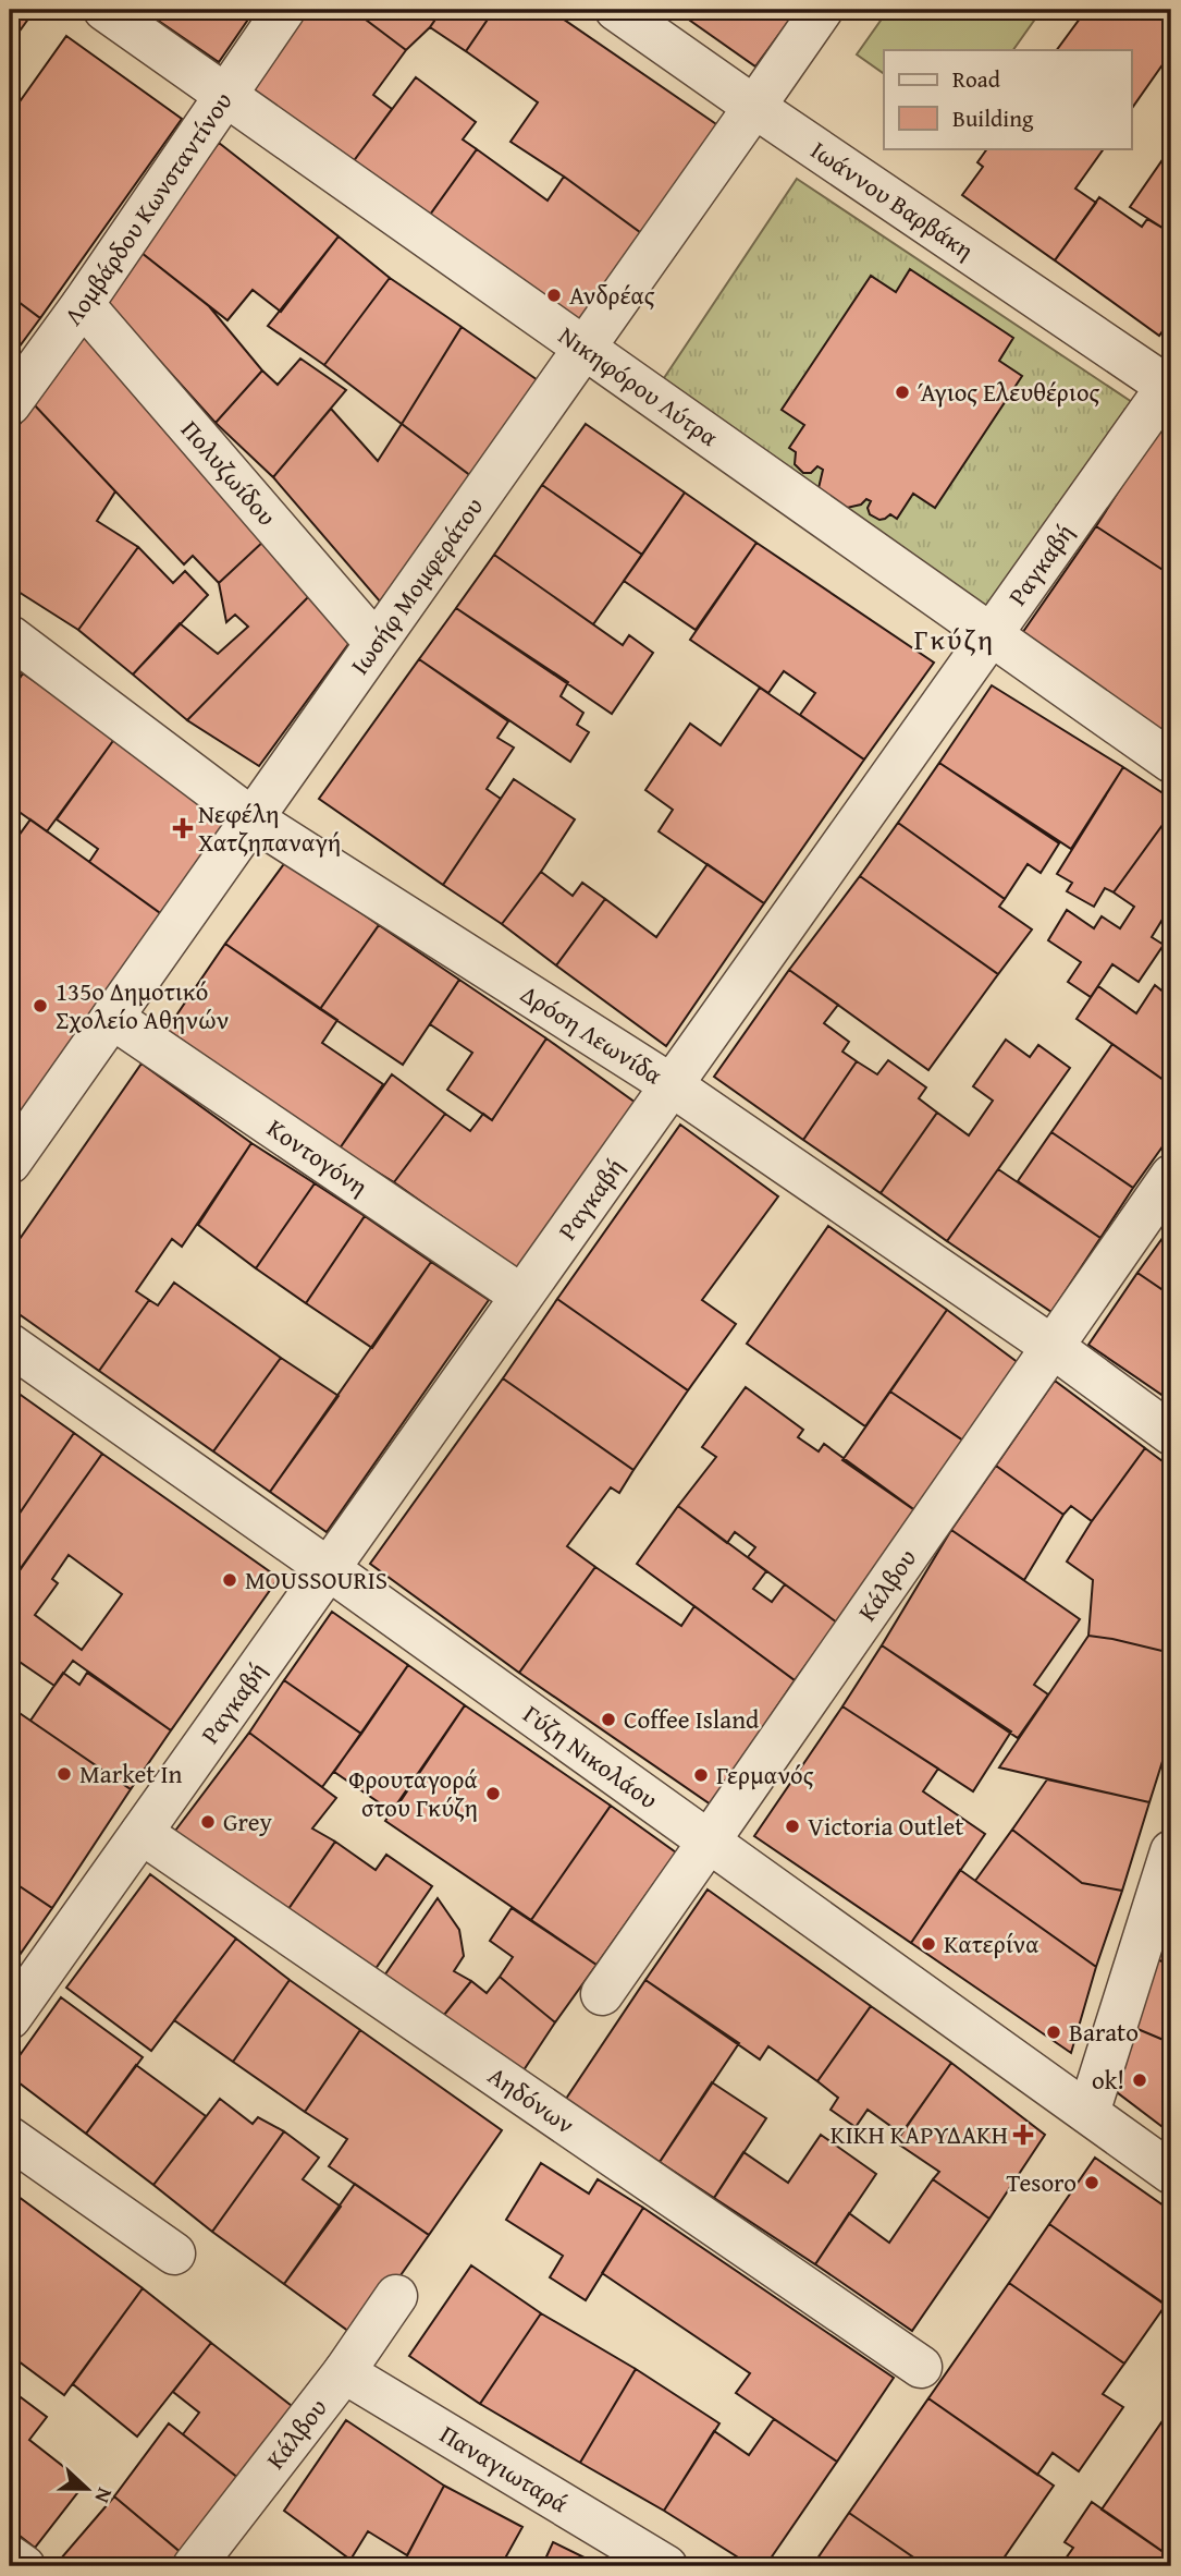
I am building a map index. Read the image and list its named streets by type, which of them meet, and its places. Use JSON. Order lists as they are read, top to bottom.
{
  "streets": {
    "street": [
      "Ιωάννου Βαρβάκη",
      "Λομβάρδου Κωνσταντίνου",
      "Νικηφόρου Λύτρα",
      "Πολυζωίδου",
      "Ραγκαβή",
      "Ιωσήφ Μομφεράτου",
      "Δρόση Λεωνίδα",
      "Κοντογόνη",
      "Κάλβου",
      "Γύζη Νικολάου",
      "Αηδόνων",
      "Παναγιωταρά"
    ]
  },
  "crossings": [
    ["Ιωάννου Βαρβάκη", "Ραγκαβή"],
    ["Ιωάννου Βαρβάκη", "Ιωσήφ Μομφεράτου"],
    ["Λομβάρδου Κωνσταντίνου", "Νικηφόρου Λύτρα"],
    ["Λομβάρδου Κωνσταντίνου", "Πολυζωίδου"],
    ["Νικηφόρου Λύτρα", "Ραγκαβή"],
    ["Νικηφόρου Λύτρα", "Ιωσήφ Μομφεράτου"],
    ["Πολυζωίδου", "Ιωσήφ Μομφεράτου"],
    ["Ραγκαβή", "Δρόση Λεωνίδα"],
    ["Ραγκαβή", "Κοντογόνη"],
    ["Ραγκαβή", "Γύζη Νικολάου"],
    ["Ραγκαβή", "Αηδόνων"],
    ["Ιωσήφ Μομφεράτου", "Δρόση Λεωνίδα"],
    ["Ιωσήφ Μομφεράτου", "Κοντογόνη"],
    ["Δρόση Λεωνίδα", "Κάλβου"],
    ["Κάλβου", "Γύζη Νικολάου"],
    ["Κάλβου", "Παναγιωταρά"]
  ],
  "districts": ["Γκύζη"],
  "places": {
    "other": [
      "Ανδρέας",
      "Άγιος Ελευθέριος",
      "135ο Δημοτικό Σχολείο Αθηνών",
      "MOUSSOURIS",
      "Coffee Island",
      "Market In",
      "Γερμανός",
      "Φρουταγορά στου Γκύζη",
      "Grey",
      "Victoria Outlet",
      "Κατερίνα",
      "Barato",
      "ok!",
      "Tesoro"
    ],
    "health": ["Νεφέλη Χατζηπαναγή", "ΚΙΚΗ ΚΑΡΥΔΑΚΗ"]
  },
  "legend": ["Road", "Building"],
  "north": "right"
}
